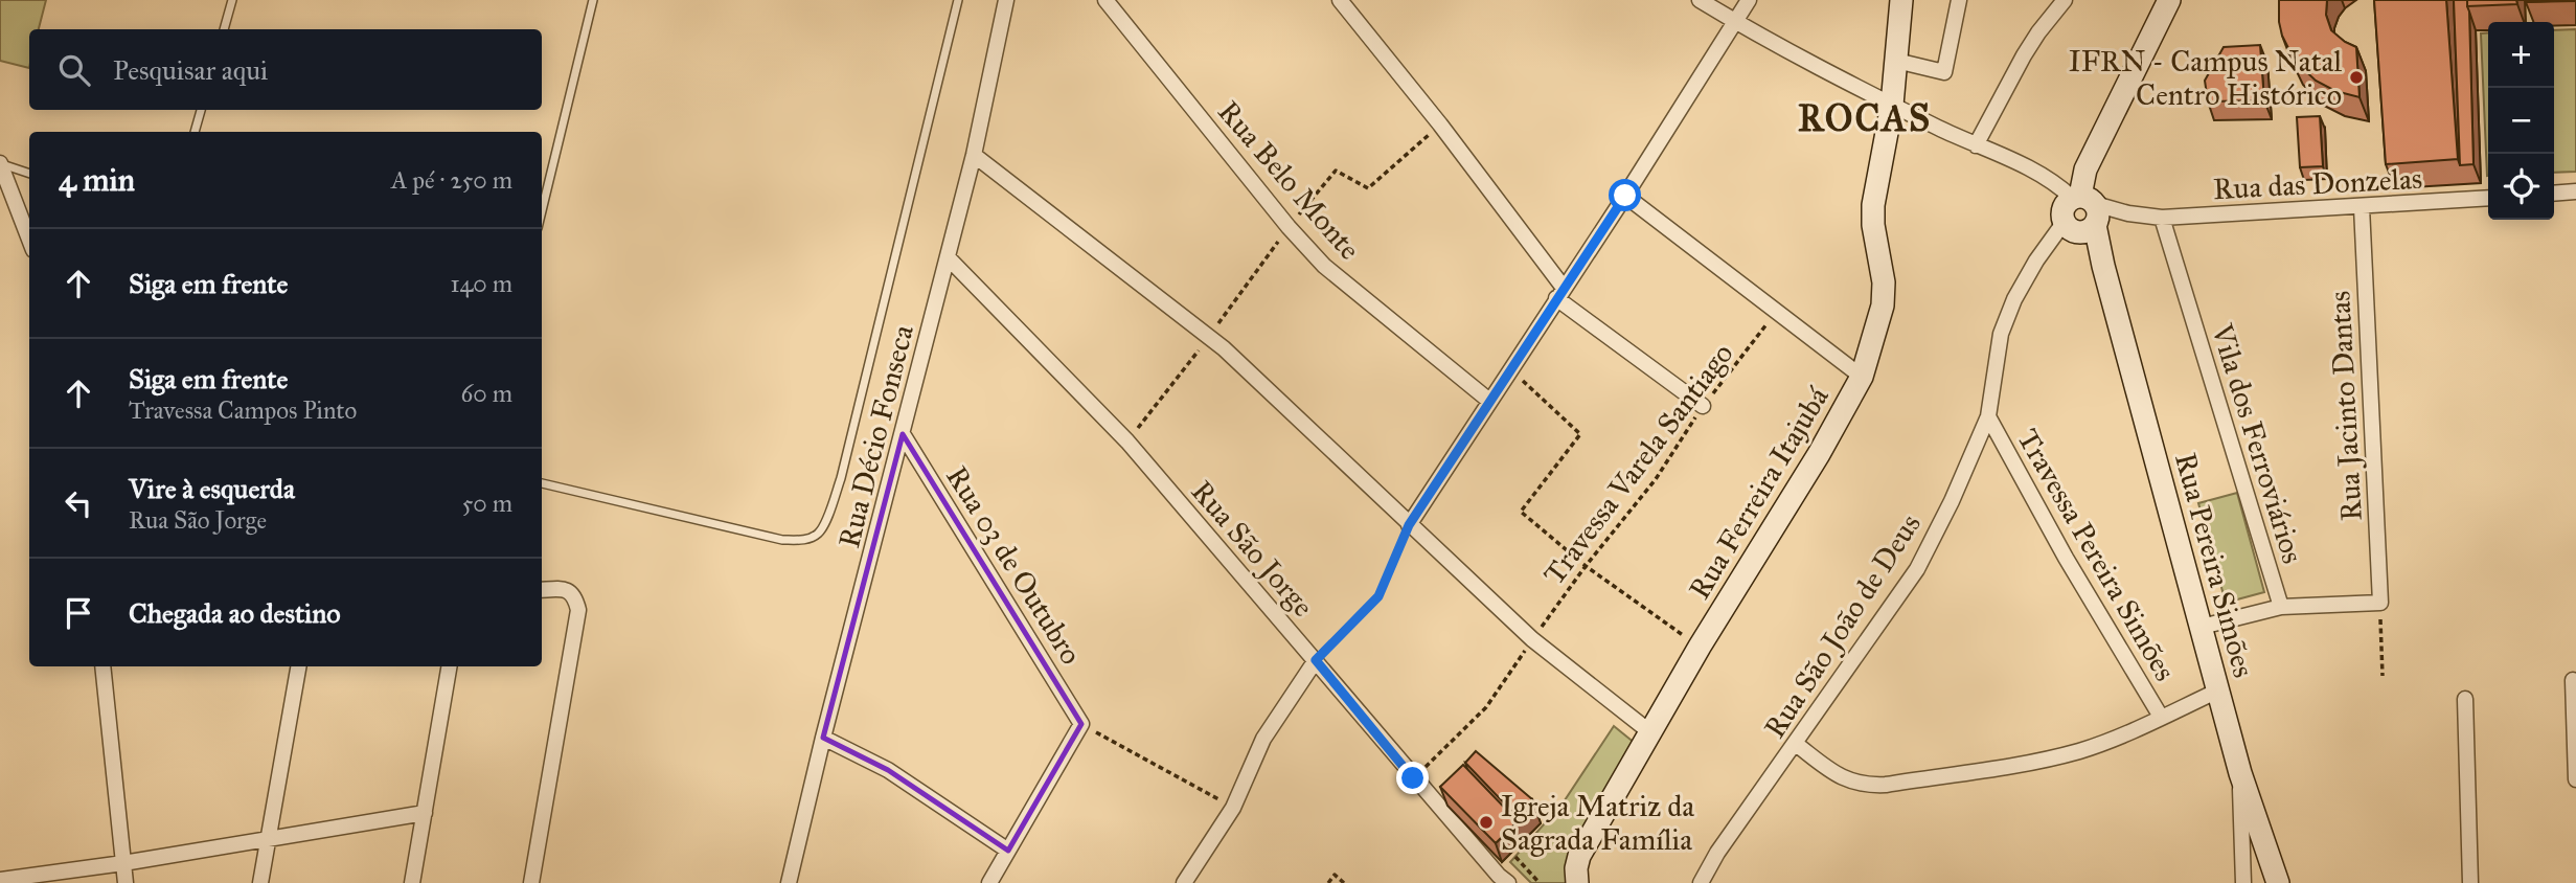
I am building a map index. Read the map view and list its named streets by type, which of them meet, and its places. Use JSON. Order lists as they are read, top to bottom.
{
  "streets": {
    "street": [
      "Rua Belo Monte",
      "Rua das Donzelas",
      "Rua Jacinto Dantas",
      "Rua Décio Fonseca",
      "Vila dos Ferroviários",
      "Rua Ferreira Itajubá",
      "Rua São Jorge",
      "Travessa Pereira Simões",
      "Rua 03 de Outubro",
      "Rua Pereira Simões",
      "Rua São João de Deus"
    ],
    "path": ["Travessa Varela Santiago"]
  },
  "crossings": [
    ["Rua das Donzelas", "Rua Jacinto Dantas"],
    ["Rua das Donzelas", "Vila dos Ferroviários"],
    ["Rua das Donzelas", "Rua Pereira Simões"],
    ["Rua das Donzelas", "Rua São João de Deus"],
    ["Rua Décio Fonseca", "Rua São Jorge"],
    ["Rua Décio Fonseca", "Rua 03 de Outubro"],
    ["Vila dos Ferroviários", "Rua Pereira Simões"],
    ["Travessa Varela Santiago", "Rua São Jorge"],
    ["Travessa Pereira Simões", "Rua São João de Deus"],
    ["Rua Pereira Simões", "Rua São João de Deus"]
  ],
  "districts": ["ROCAS"],
  "places": ["IFRN - Campus Natal Centro Histórico", "Igreja Matriz da Sagrada Família"],
  "page": {
    "map_buttons": ["+", "−"],
    "search": "Pesquisar aqui",
    "heading": ["4 min", "A pé · 250 m"],
    "list": [
      ["Siga em frente", "140 m"],
      ["Siga em frente", "Travessa Campos Pinto", "60 m"],
      ["Vire à esquerda", "Rua São Jorge", "50 m"],
      "Chegada ao destino"
    ]
  }
}
